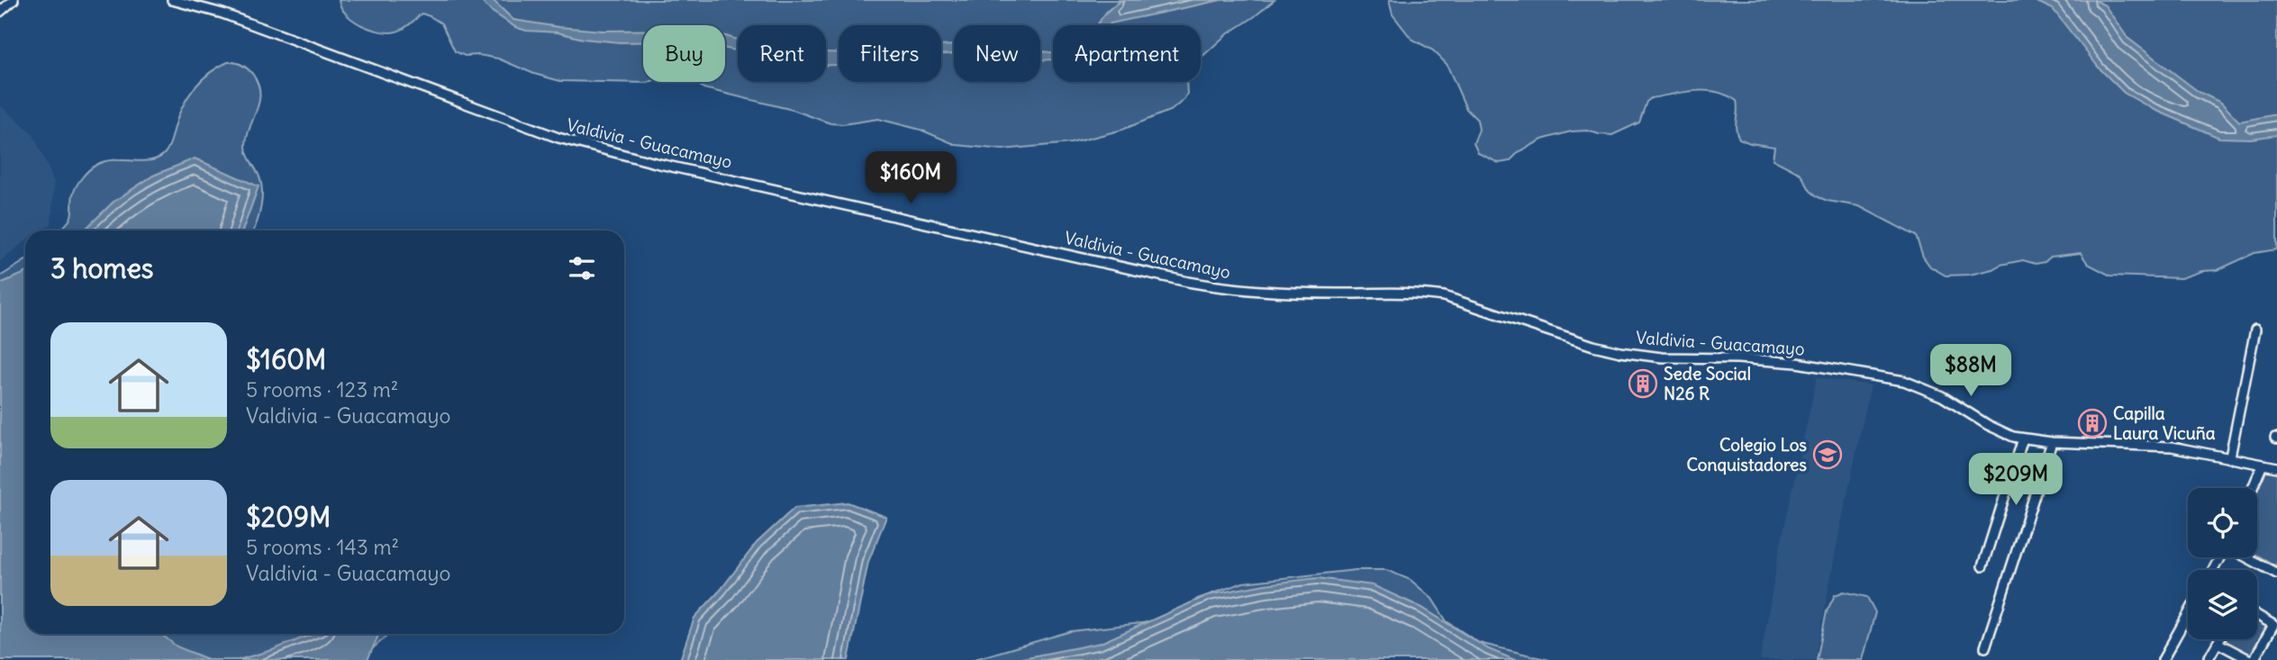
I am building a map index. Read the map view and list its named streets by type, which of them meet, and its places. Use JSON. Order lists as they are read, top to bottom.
{
  "streets": {
    "street": ["Valdivia - Guacamayo"]
  },
  "places": {
    "building": ["Sede Social N26 R", "Capilla Laura Vicuña"],
    "school or university": ["Colegio Los Conquistadores"]
  },
  "page": {
    "chip": [
      "Buy",
      "Rent",
      "Filters",
      "New",
      "Apartment"
    ],
    "price": ["$160M", "$88M", "$209M"],
    "heading": "3 homes",
    "list": [
      {
        "name": "$160M",
        "note": "5 rooms · 123 m² · Valdivia - Guacamayo"
      },
      {
        "name": "$209M",
        "note": "5 rooms · 143 m² · Valdivia - Guacamayo"
      }
    ]
  }
}
